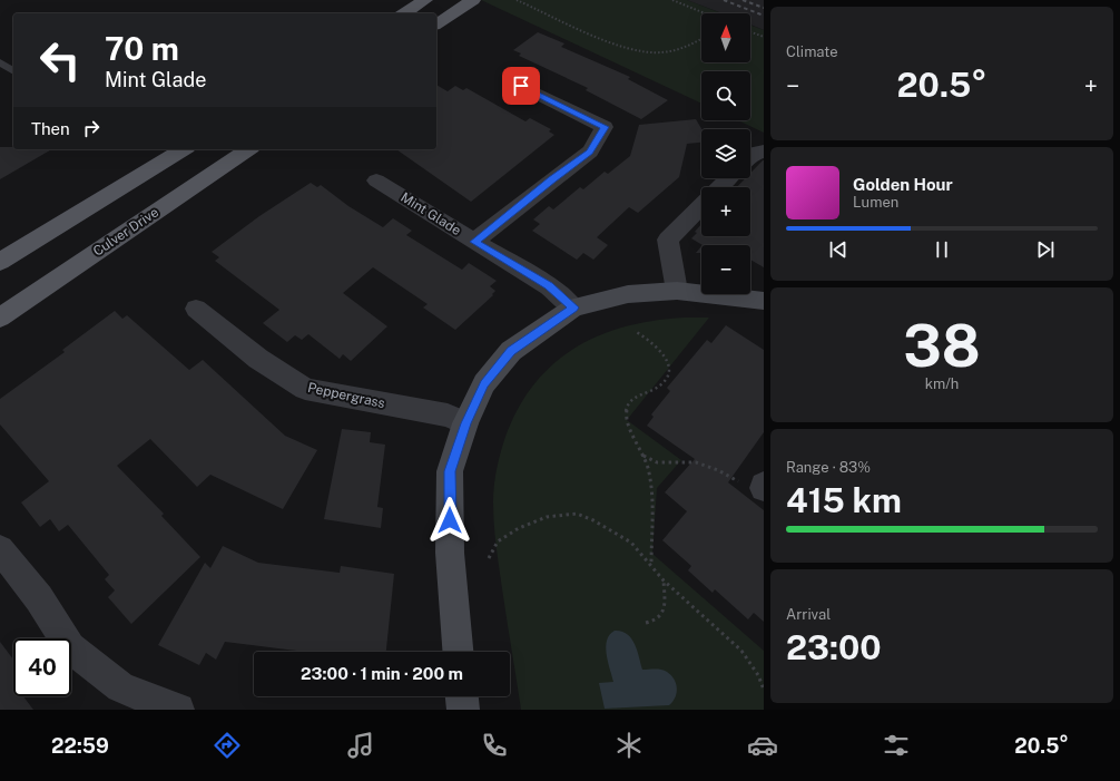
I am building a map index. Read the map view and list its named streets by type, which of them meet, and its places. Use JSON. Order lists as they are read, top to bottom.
{
  "streets": {
    "main road": ["Culver Drive"],
    "street": ["Mint Glade", "Peppergrass"]
  },
  "north": "top",
  "page": {
    "tile": [
      "Climate",
      ["38", "km/h"],
      ["Range · 83%", "415 km"],
      ["Arrival", "23:00"]
    ],
    "map_buttons": ["+", "−"],
    "turn": ["70 m", "Mint Glade"],
    "heat": ["−", "20.5°", "+"],
    "then": "Then",
    "song": ["Golden Hour", "Lumen"],
    "limit": "40",
    "trip": "23:00 · 1 min · 200 m",
    "tabs": ["22:59", "20.5°"]
  }
}
